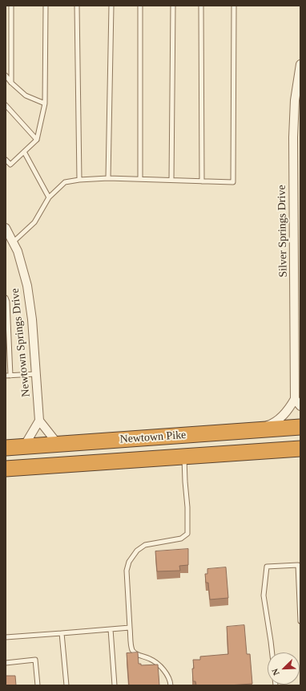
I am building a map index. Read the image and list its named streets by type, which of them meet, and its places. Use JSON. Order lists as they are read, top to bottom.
{
  "streets": {
    "highway": ["Newtown Pike"],
    "street": ["Silver Springs Drive", "Newtown Springs Drive"]
  },
  "north": "bottom left"
}
